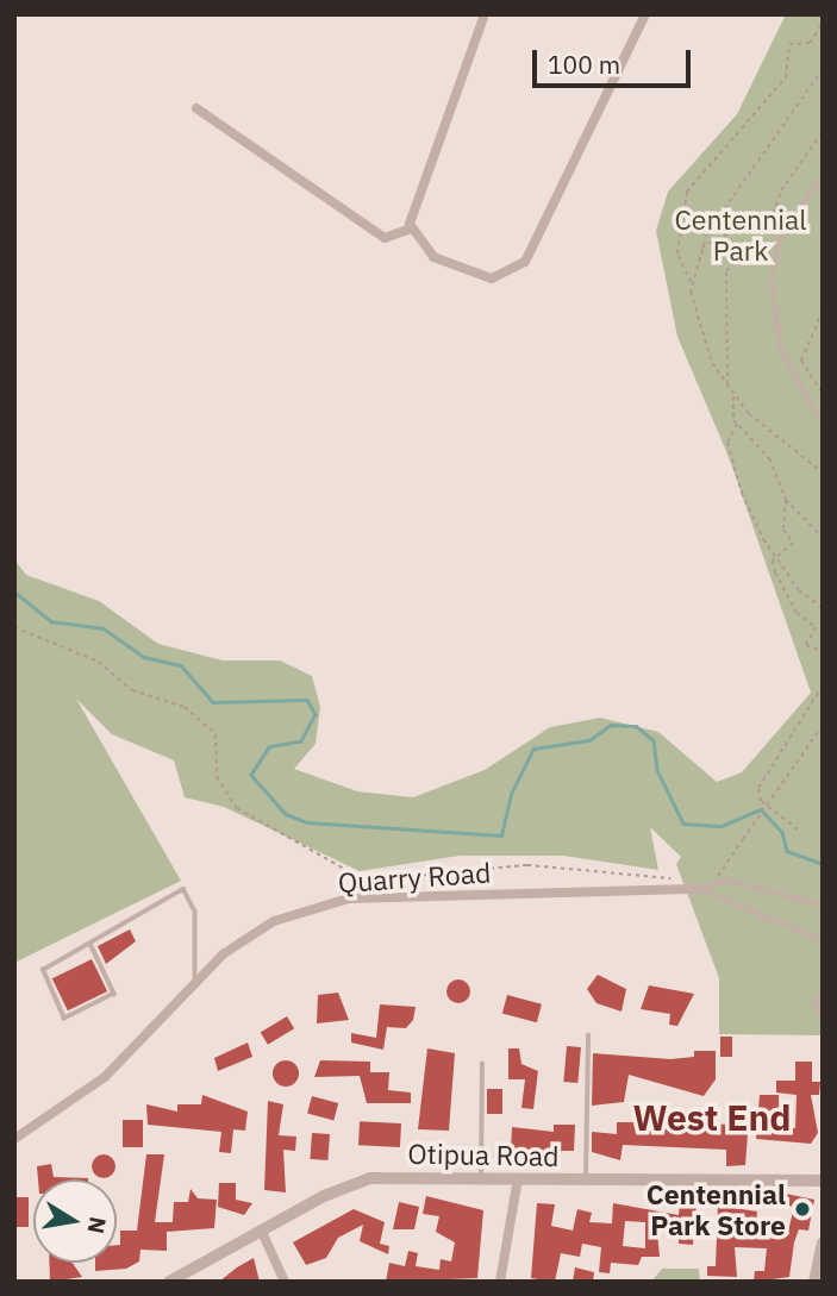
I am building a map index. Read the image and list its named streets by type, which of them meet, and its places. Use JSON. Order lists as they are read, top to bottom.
{
  "streets": {
    "street": ["Quarry Road", "Otipua Road"]
  },
  "districts": ["West End"],
  "parks": ["Centennial Park"],
  "places": ["Centennial Park Store"],
  "scale_bar": "100 m",
  "north": "right"
}
